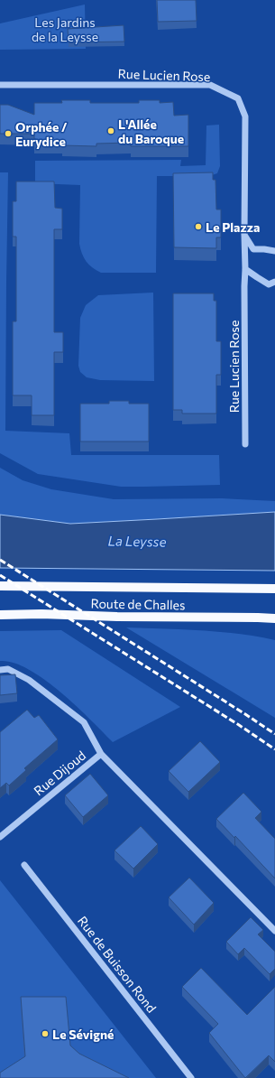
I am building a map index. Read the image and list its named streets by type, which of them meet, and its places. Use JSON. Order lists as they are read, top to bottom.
{
  "streets": {
    "main road": ["Route de Challes"],
    "street": ["Rue Lucien Rose", "Rue Dijoud", "Rue de Buisson Rond"]
  },
  "water": ["La Leysse"],
  "parks": ["Les Jardins de la Leysse"],
  "places": [
    "L'Allée du Baroque",
    "Orphée / Eurydice",
    "Le Plazza",
    "Le Sévigné"
  ]
}
